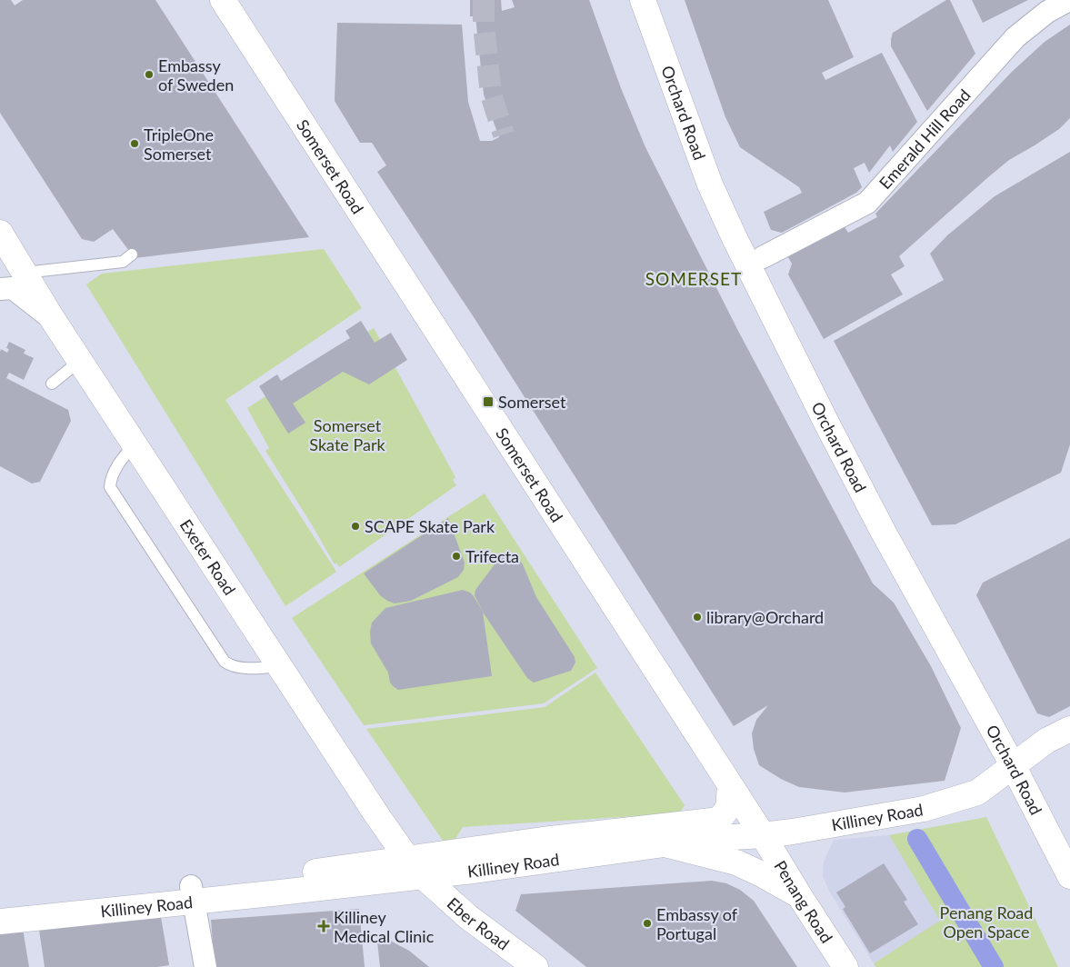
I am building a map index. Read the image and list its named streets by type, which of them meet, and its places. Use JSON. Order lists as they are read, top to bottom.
{
  "streets": {
    "main road": [
      "Orchard Road",
      "Somerset Road",
      "Exeter Road",
      "Killiney Road",
      "Penang Road",
      "Eber Road"
    ],
    "street": ["Emerald Hill Road"]
  },
  "crossings": [
    ["Orchard Road", "Killiney Road"],
    ["Somerset Road", "Killiney Road"],
    ["Somerset Road", "Penang Road"],
    ["Exeter Road", "Killiney Road"],
    ["Exeter Road", "Eber Road"],
    ["Killiney Road", "Penang Road"],
    ["Killiney Road", "Eber Road"]
  ],
  "districts": ["SOMERSET"],
  "parks": ["Somerset Skate Park", "Penang Road Open Space"],
  "places": {
    "other": [
      "Embassy of Sweden",
      "TripleOne Somerset",
      "SCAPE Skate Park",
      "Trifecta",
      "library@Orchard",
      "Embassy of Portugal"
    ],
    "transit": ["Somerset"],
    "health": ["Killiney Medical Clinic"]
  }
}
